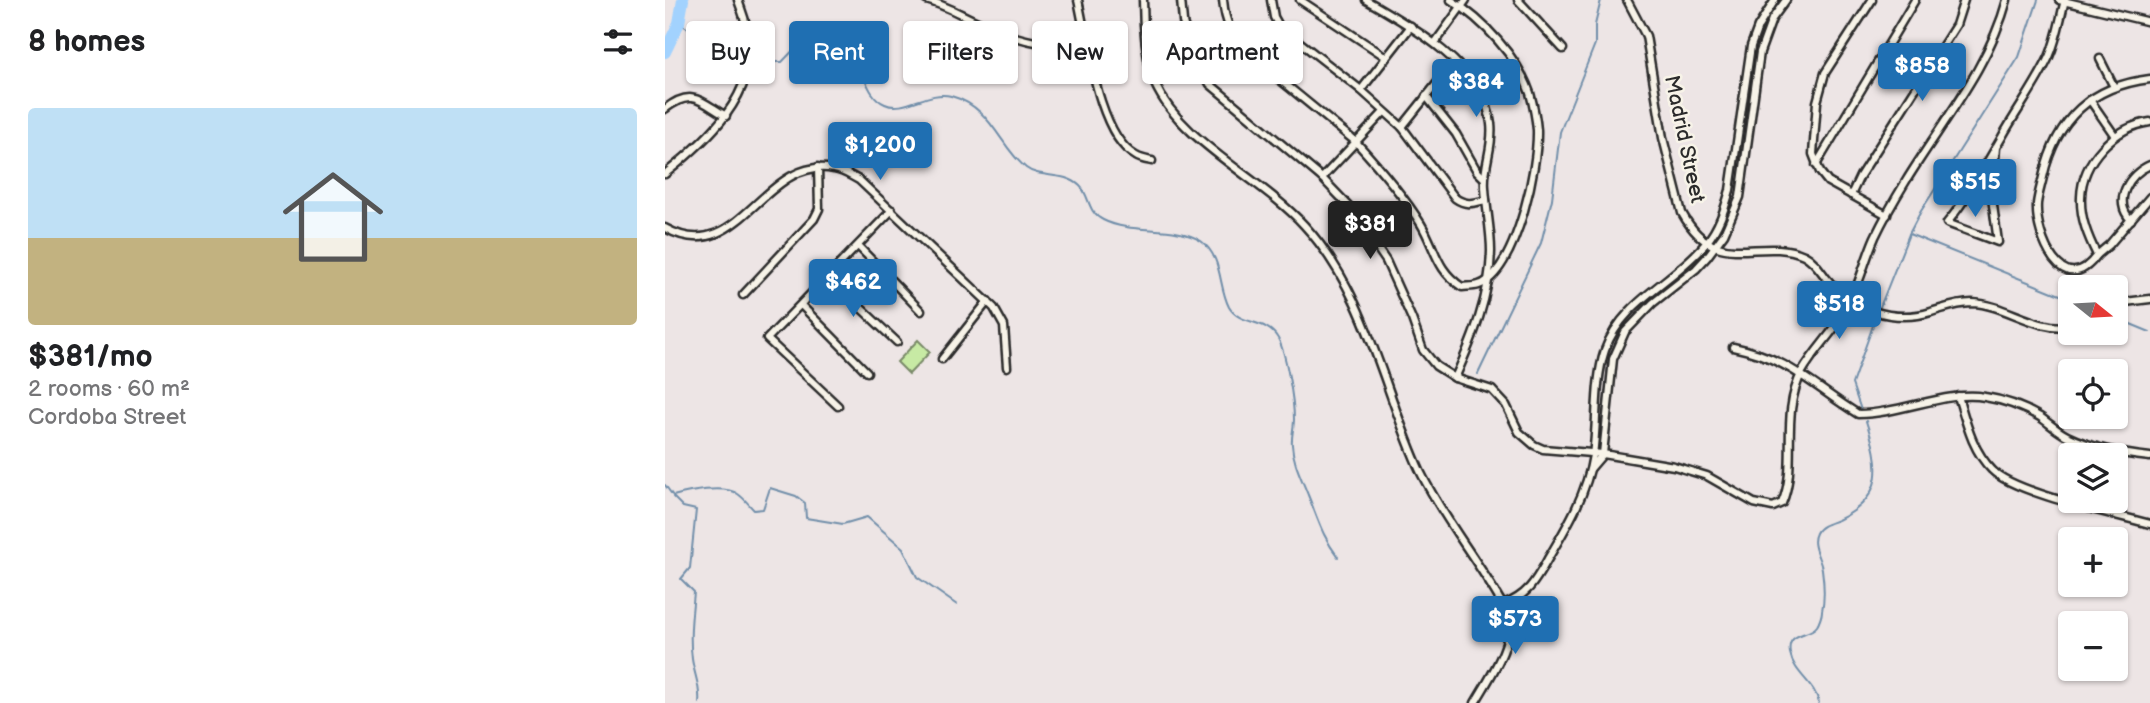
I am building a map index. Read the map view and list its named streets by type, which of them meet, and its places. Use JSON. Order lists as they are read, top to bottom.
{
  "streets": {
    "street": ["Madrid Street"]
  },
  "north": "right",
  "page": {
    "heading": "8 homes",
    "chip": [
      "Buy",
      "Rent",
      "Filters",
      "New",
      "Apartment"
    ],
    "price": [
      "$858",
      "$384",
      "$1,200",
      "$515",
      "$381",
      "$462",
      "$518",
      "$573"
    ],
    "list": [
      {
        "name": "$381/mo",
        "note": "2 rooms · 60 m² · Cordoba Street"
      }
    ],
    "map_buttons": ["+", "−"]
  }
}
